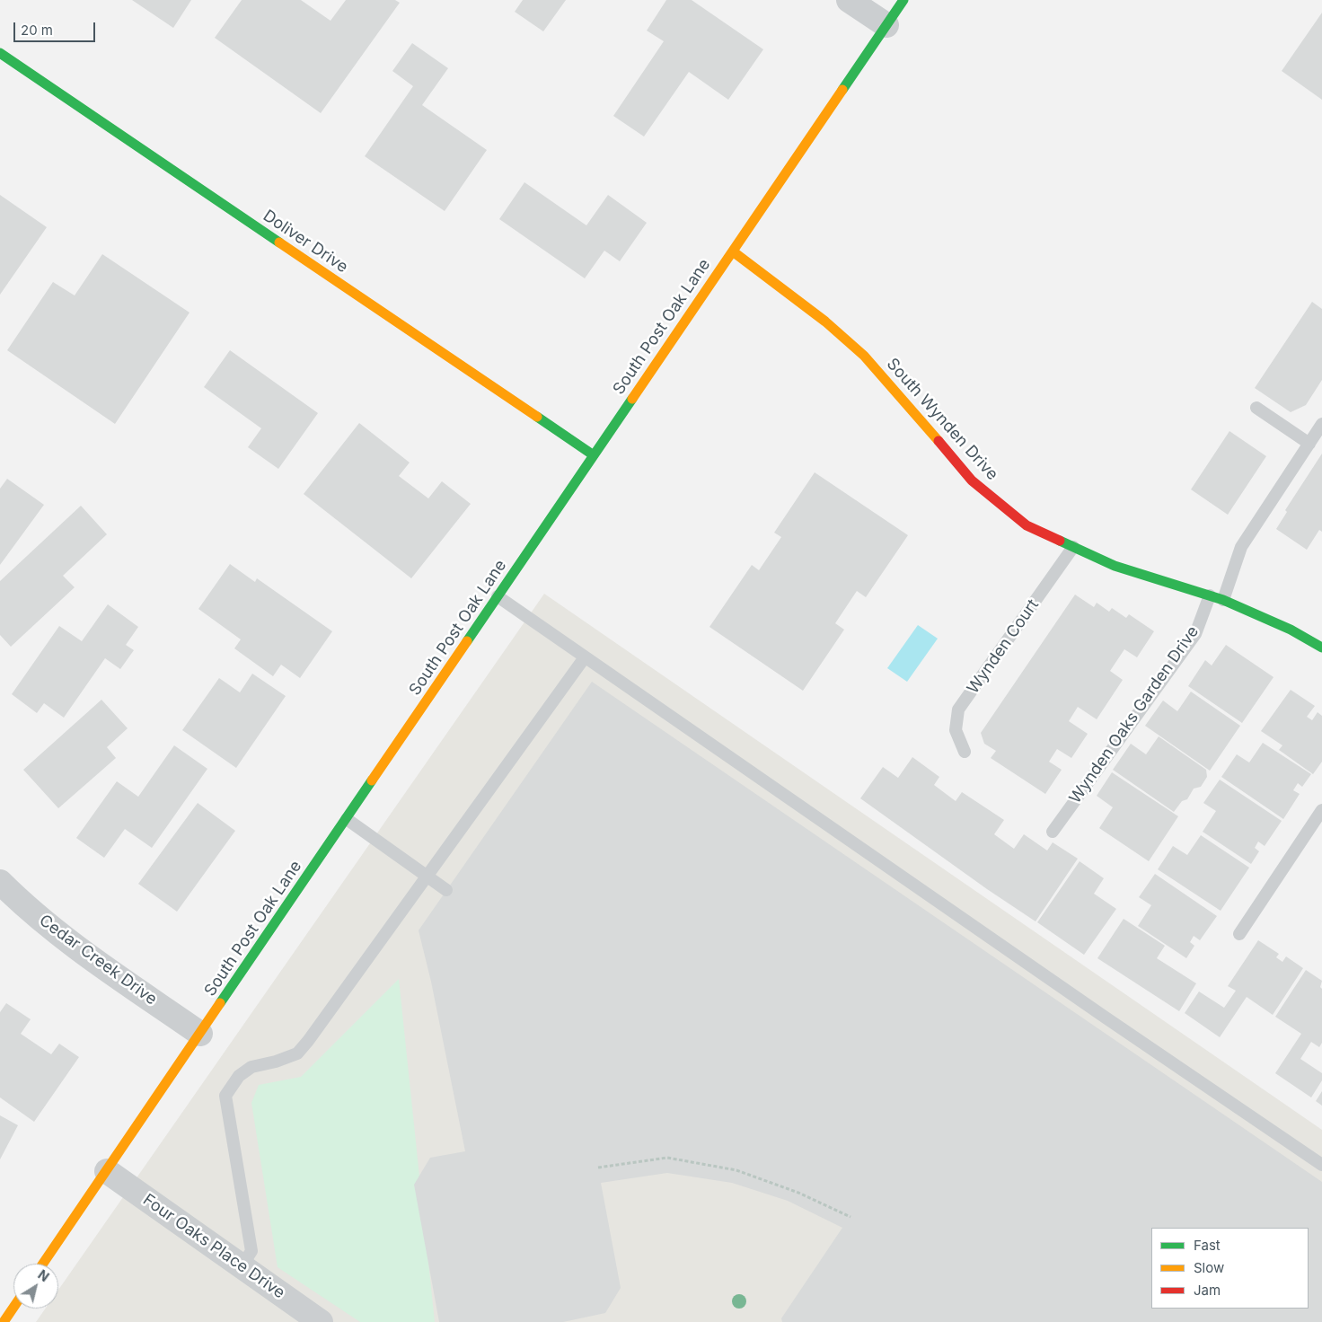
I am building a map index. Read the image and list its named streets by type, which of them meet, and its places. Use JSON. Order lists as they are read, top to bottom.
{
  "streets": {
    "main road": ["Doliver Drive", "South Post Oak Lane", "South Wynden Drive"],
    "street": ["Cedar Creek Drive", "Four Oaks Place Drive"],
    "lane": ["Wynden Court", "Wynden Oaks Garden Drive"]
  },
  "crossings": [
    ["Doliver Drive", "South Post Oak Lane"],
    ["South Post Oak Lane", "South Wynden Drive"],
    ["South Post Oak Lane", "Cedar Creek Drive"],
    ["South Post Oak Lane", "Four Oaks Place Drive"],
    ["South Wynden Drive", "Wynden Court"],
    ["South Wynden Drive", "Wynden Oaks Garden Drive"]
  ],
  "legend": ["Fast", "Slow", "Jam"],
  "scale_bar": "20 m",
  "north": "top right"
}
